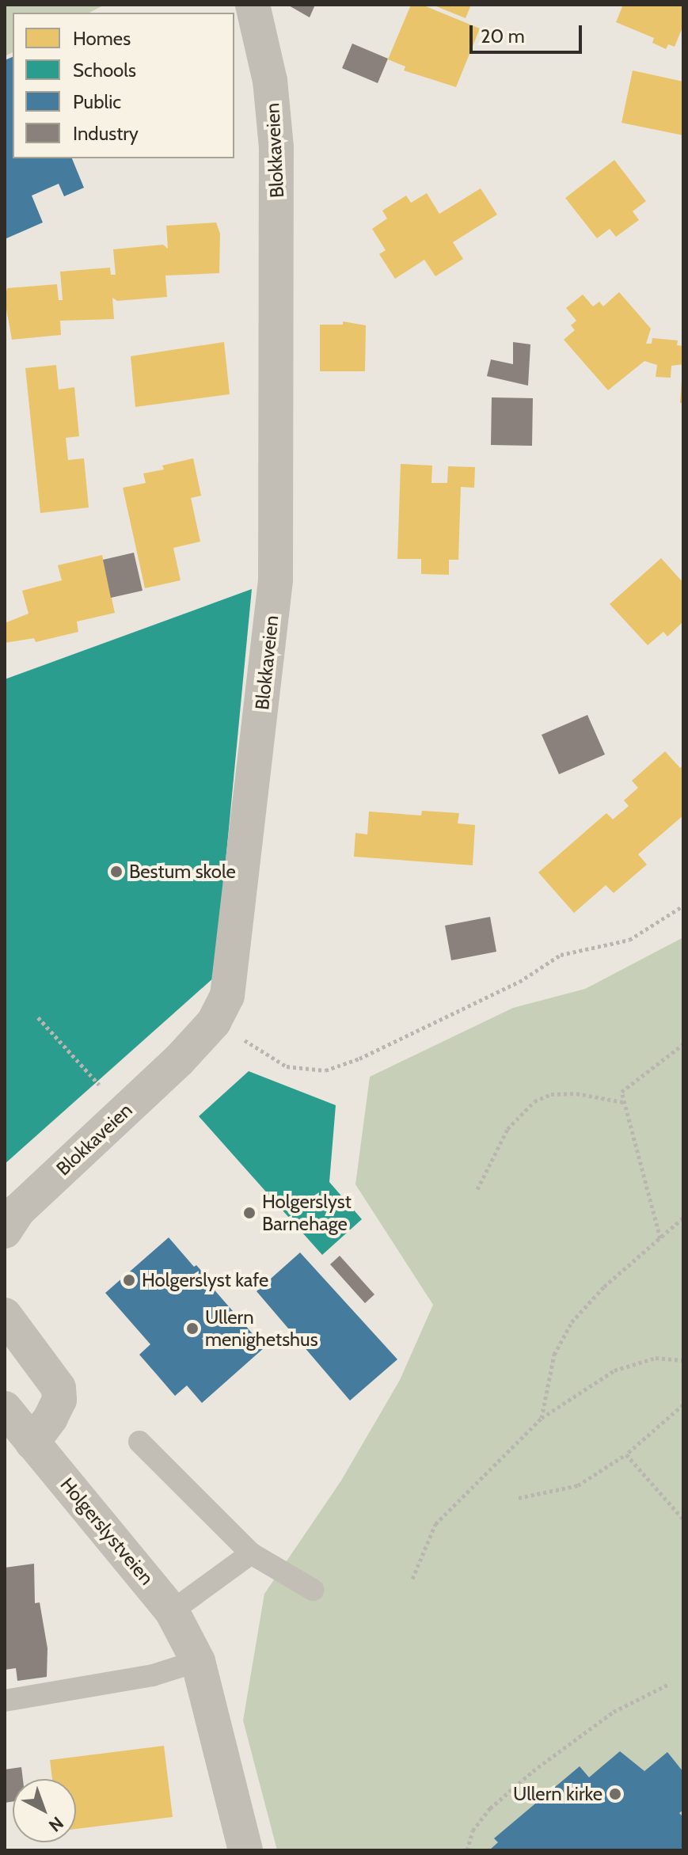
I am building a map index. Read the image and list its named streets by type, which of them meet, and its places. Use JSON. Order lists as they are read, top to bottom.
{
  "streets": {
    "street": ["Blokkaveien", "Holgerslystveien"]
  },
  "places": [
    "Bestum skole",
    "Holgerslyst Barnehage",
    "Holgerslyst kafe",
    "Ullern menighetshus",
    "Ullern kirke"
  ],
  "legend": [
    "Homes",
    "Schools",
    "Public",
    "Industry"
  ],
  "scale_bar": "20 m",
  "north": "bottom right"
}
